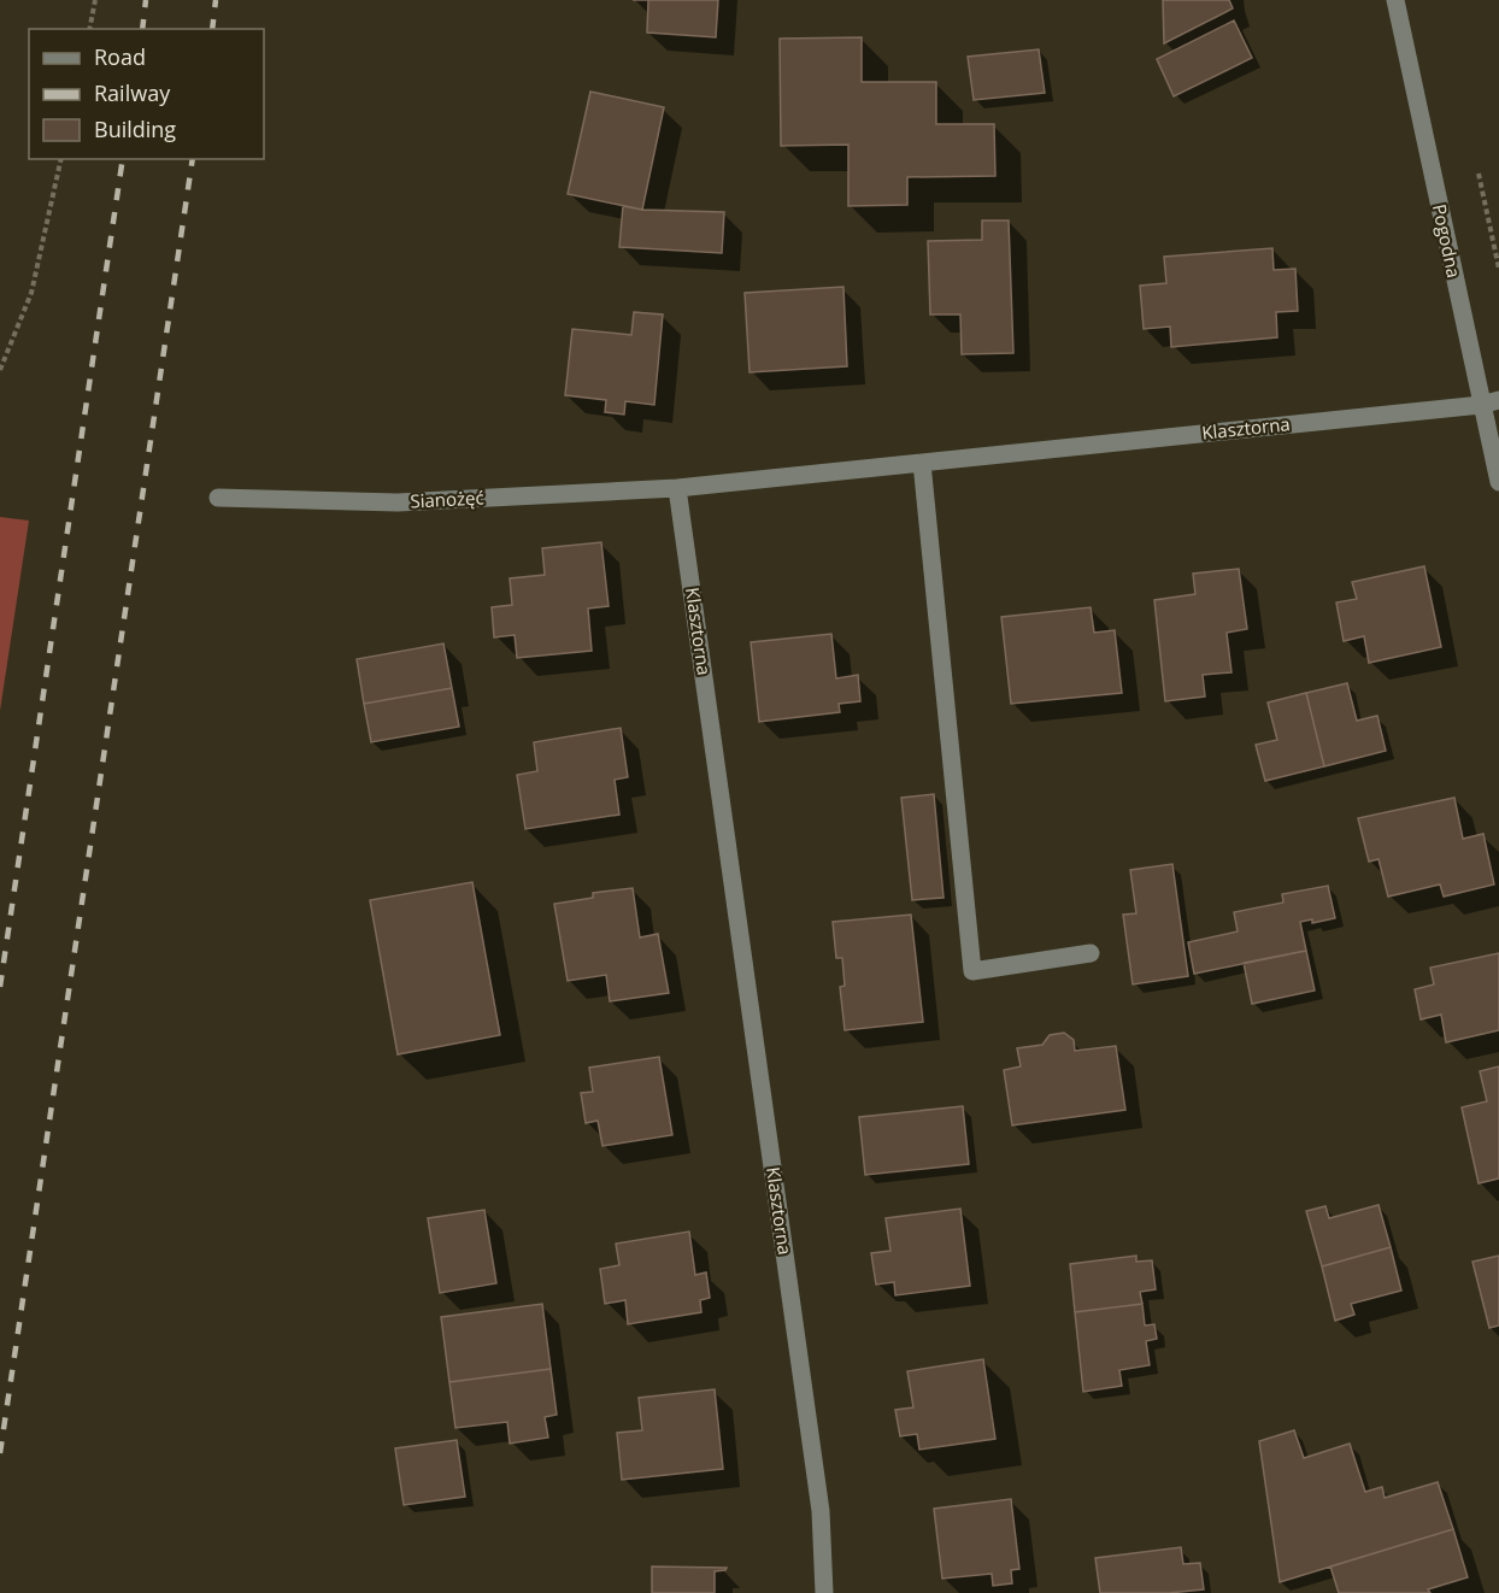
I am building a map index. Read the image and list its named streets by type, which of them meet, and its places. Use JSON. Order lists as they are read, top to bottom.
{
  "streets": {
    "street": ["Pogodna", "Klasztorna", "Sianożęć"]
  },
  "crossings": [
    ["Pogodna", "Klasztorna"],
    ["Klasztorna", "Sianożęć"]
  ],
  "legend": ["Road", "Railway", "Building"]
}
